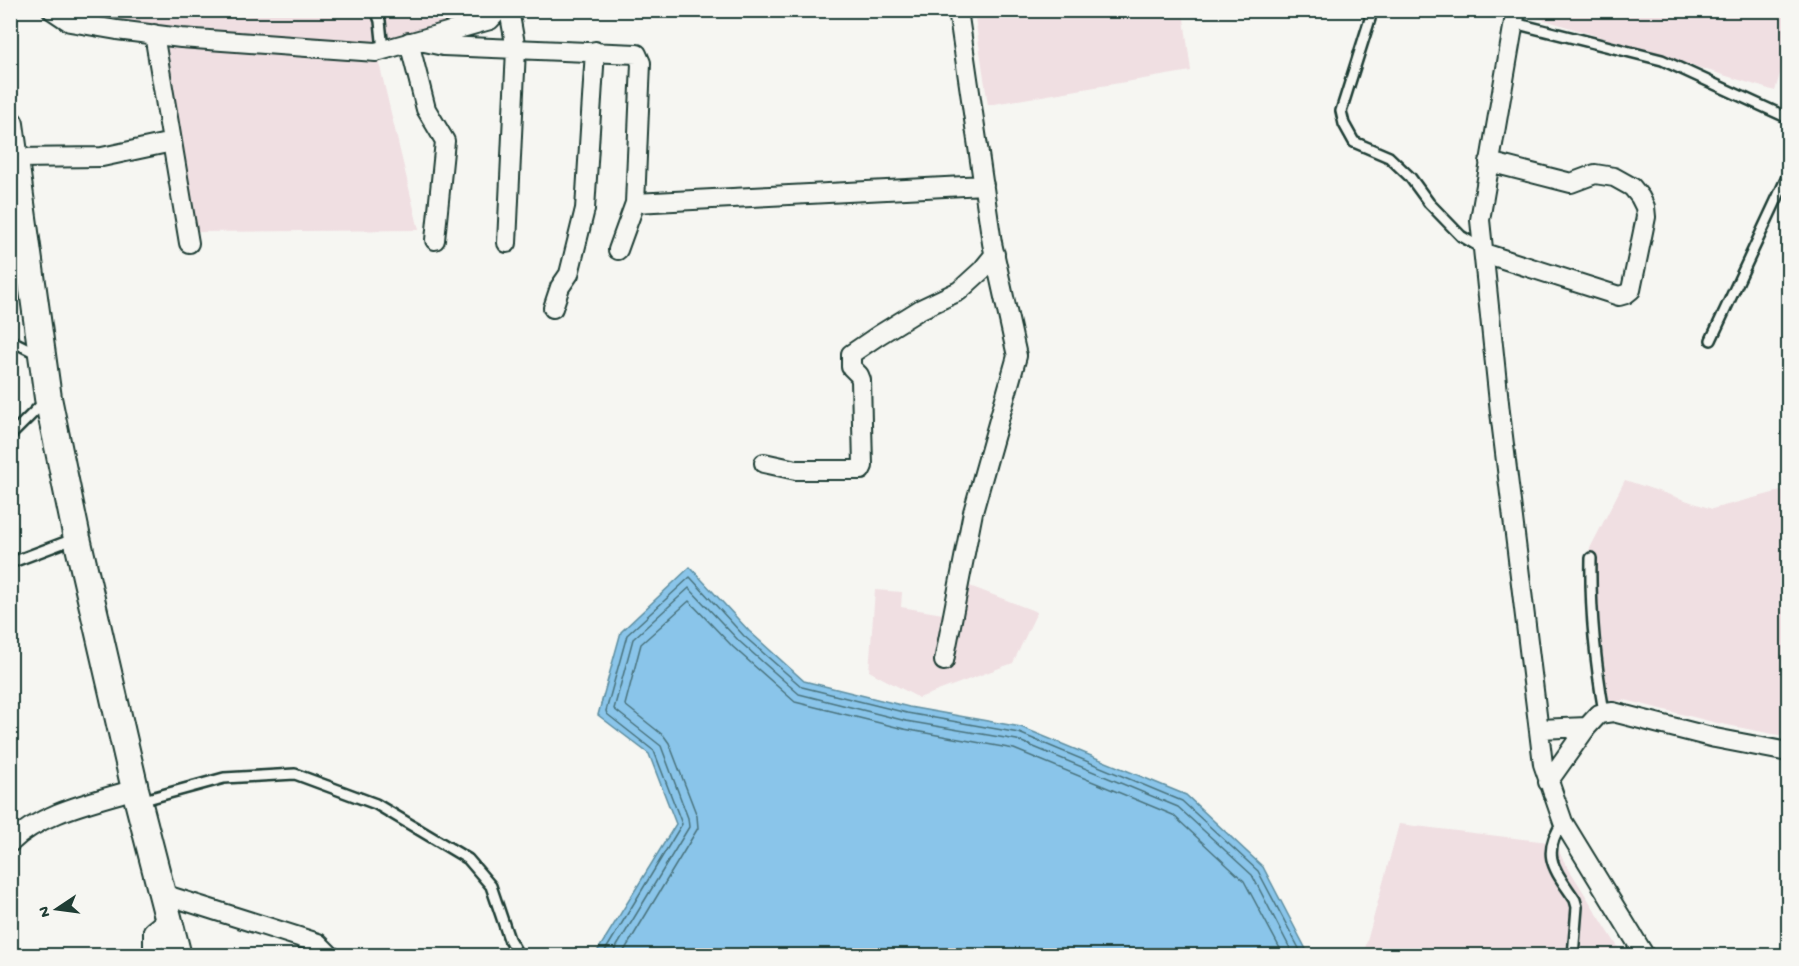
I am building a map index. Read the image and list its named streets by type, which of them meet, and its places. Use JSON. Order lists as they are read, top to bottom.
{
  "north": "left"
}
